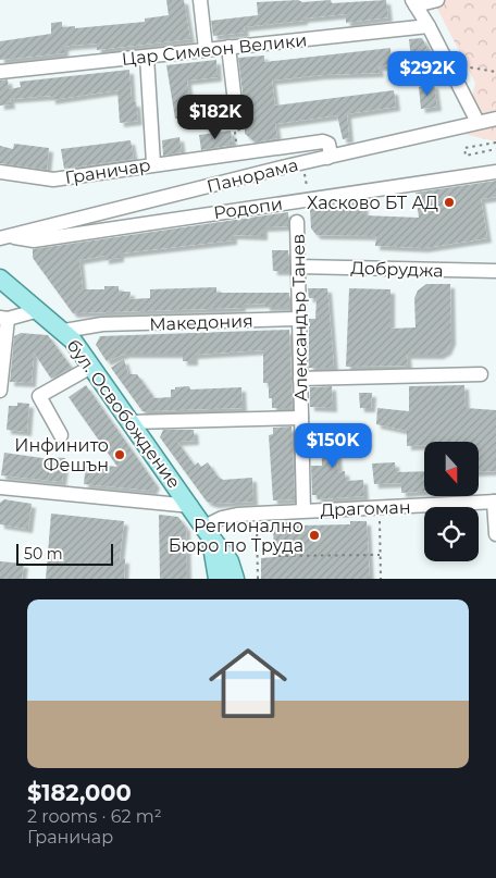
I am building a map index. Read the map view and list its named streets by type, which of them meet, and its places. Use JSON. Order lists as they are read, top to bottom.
{
  "streets": {
    "main road": ["бул. Освобождение"],
    "street": [
      "Цар Симеон Велики",
      "Граничар",
      "Панорама",
      "Родопи",
      "Добруджа",
      "Александър Танев",
      "Македония",
      "Драгоман"
    ]
  },
  "crossings": [
    ["Граничар", "Панорама"],
    ["Панорама", "Родопи"],
    ["Добруджа", "Александър Танев"],
    ["Александър Танев", "Македония"],
    ["Александър Танев", "Драгоман"],
    ["Македония", "бул. Освобождение"],
    ["бул. Освобождение", "Драгоман"]
  ],
  "places": ["Хасково БТ АД", "Инфинито Фешън", "Регионално Бюро по Труда"],
  "scale_bar": "50 m",
  "north": "bottom",
  "page": {
    "price": ["$292K", "$182K", "$150K"],
    "scale": "50 m",
    "list": [
      {
        "name": "$182,000",
        "note": "2 rooms · 62 m² · Граничар"
      }
    ]
  }
}
